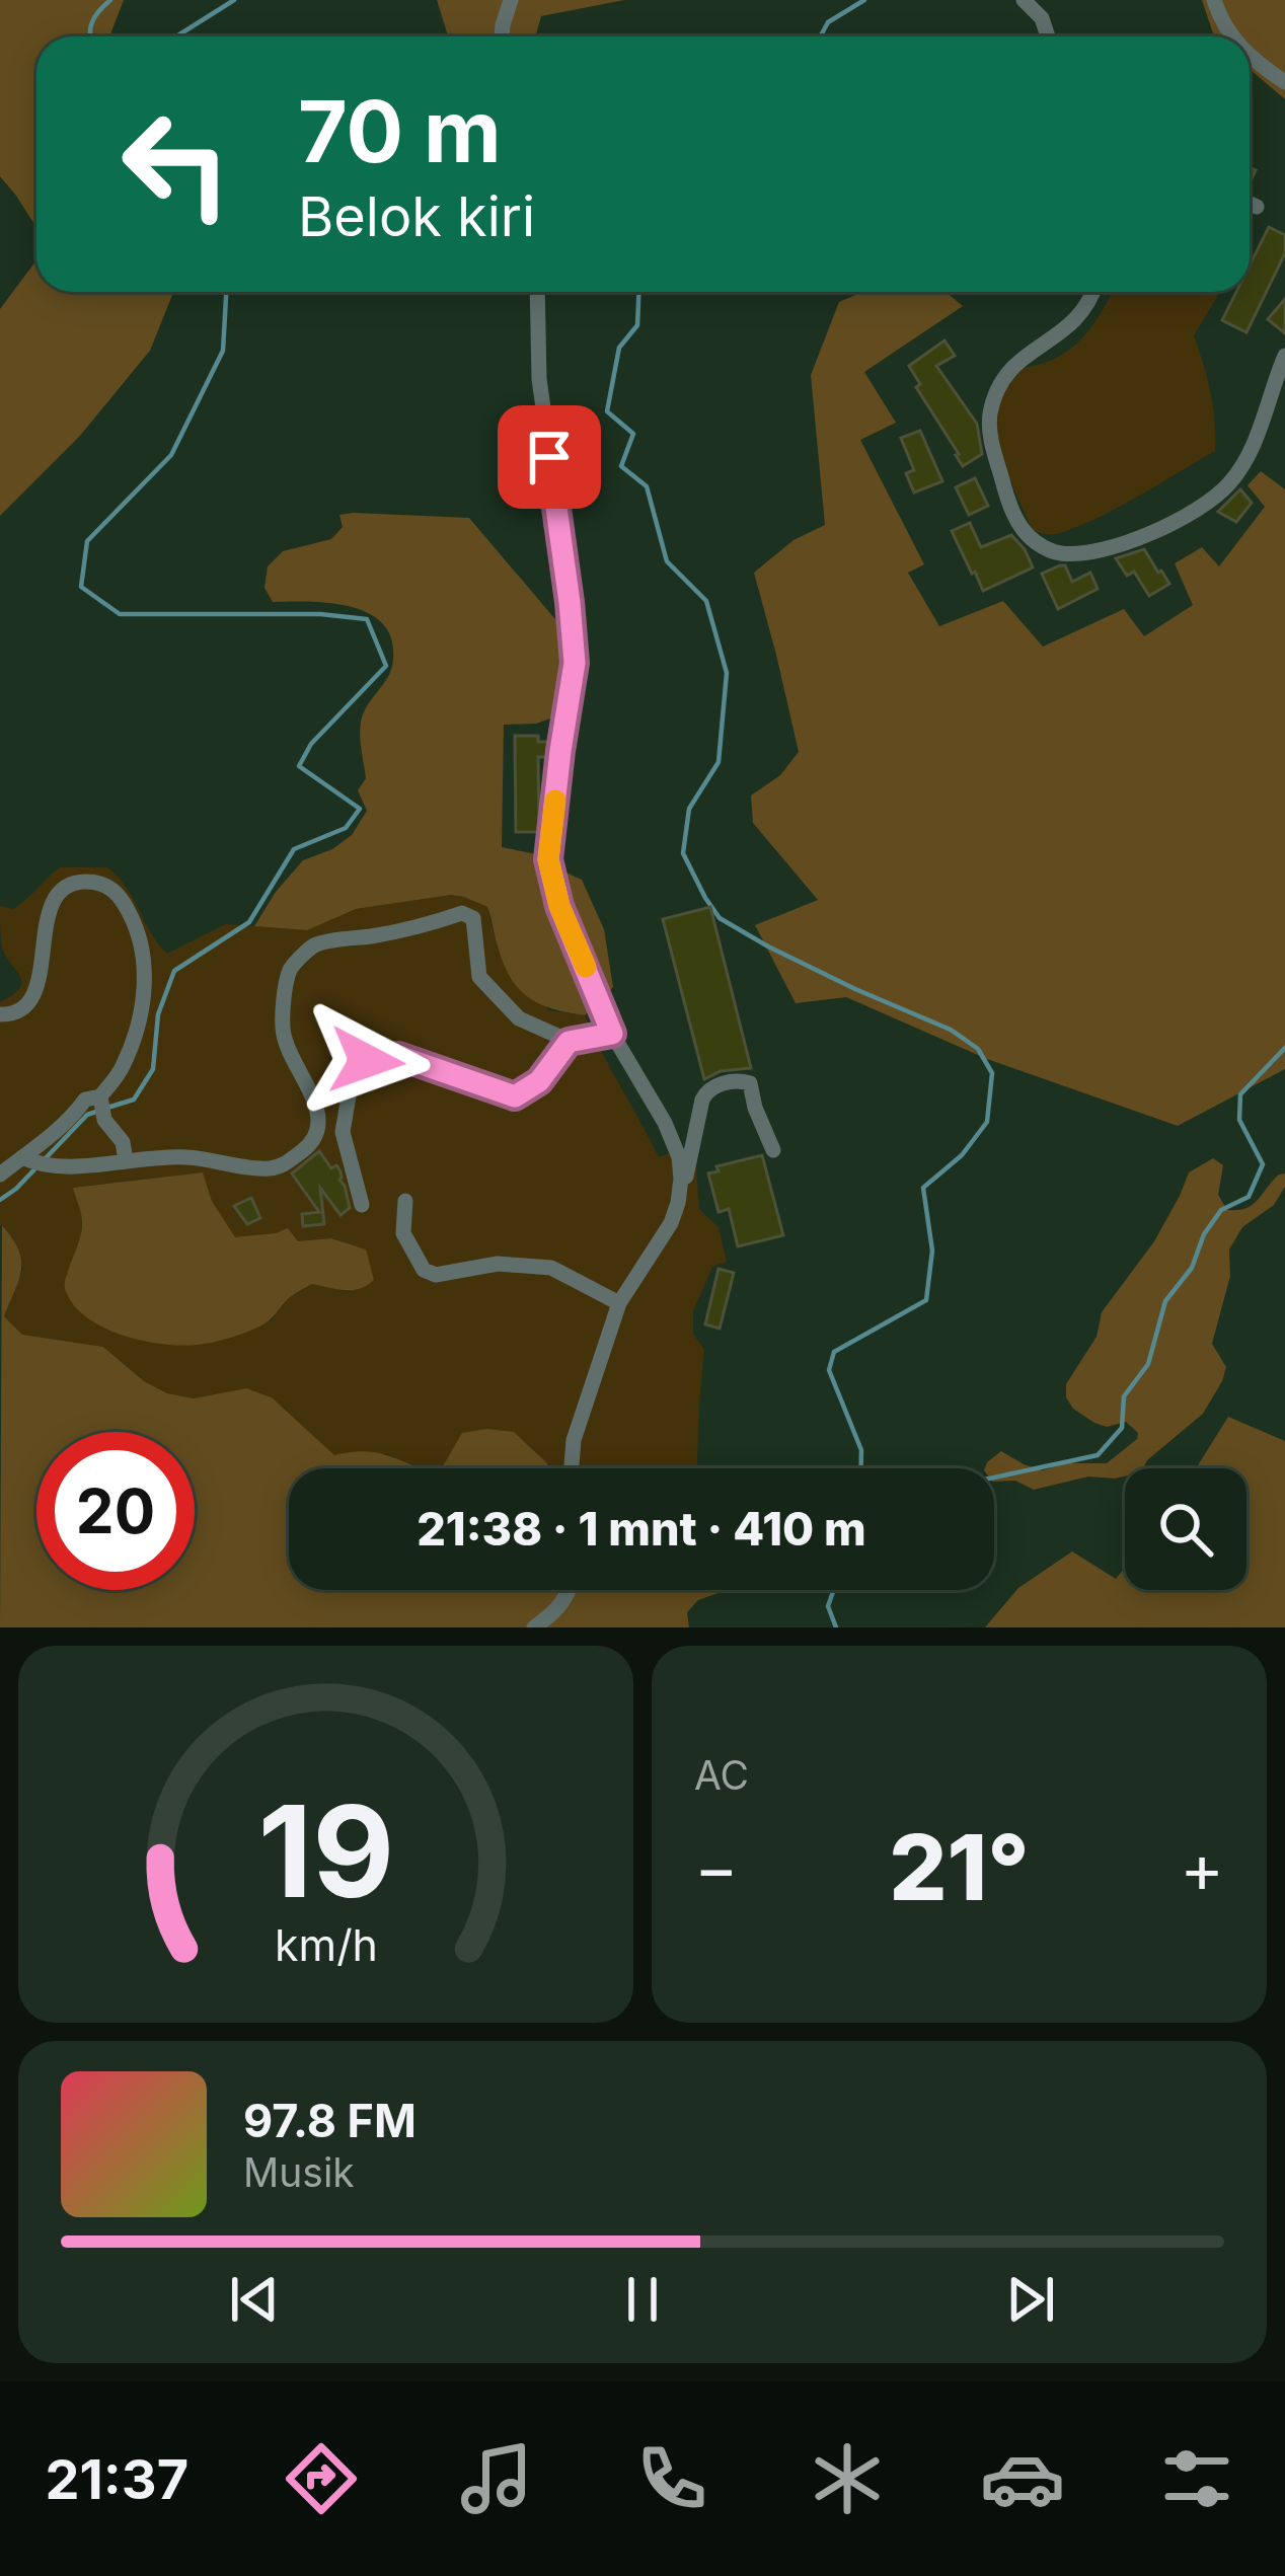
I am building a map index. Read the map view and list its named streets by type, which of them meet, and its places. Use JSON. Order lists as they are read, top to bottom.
{
  "page": {
    "turn": ["70 m", "Belok kiri"],
    "limit": "20",
    "trip": "21:38 · 1 mnt · 410 m",
    "tile": "AC",
    "heat": ["−", "21°", "+"],
    "song": ["97.8 FM", "Musik"],
    "tabs": "21:37",
    "gauge": ["19", "km/h"]
  }
}
